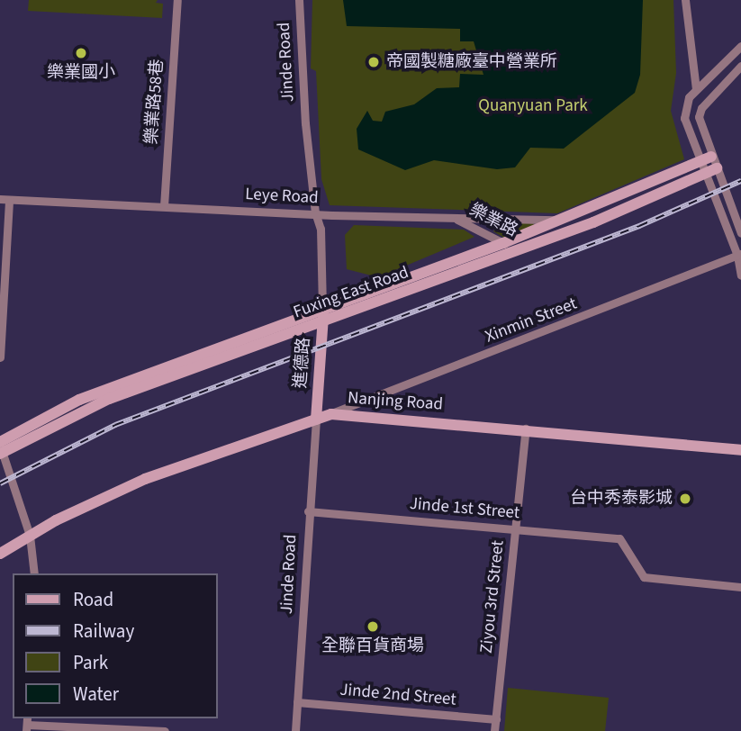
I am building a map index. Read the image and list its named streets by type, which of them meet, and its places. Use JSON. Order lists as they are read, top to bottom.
{
  "streets": {
    "street": [
      "Jinde Road",
      "樂業路58巷",
      "Leye Road",
      "樂業路",
      "Fuxing East Road",
      "Xinmin Street",
      "進德路",
      "Nanjing Road",
      "Jinde 1st Street",
      "Ziyou 3rd Street",
      "Jinde 2nd Street"
    ]
  },
  "crossings": [
    ["Jinde Road", "Leye Road"],
    ["Jinde Road", "Fuxing East Road"],
    ["Jinde Road", "進德路"],
    ["Jinde Road", "Nanjing Road"],
    ["Jinde Road", "Jinde 1st Street"],
    ["Jinde Road", "Jinde 2nd Street"],
    ["樂業路58巷", "Leye Road"],
    ["Leye Road", "樂業路"],
    ["Leye Road", "Fuxing East Road"],
    ["樂業路", "Fuxing East Road"],
    ["Fuxing East Road", "進德路"],
    ["Xinmin Street", "Nanjing Road"],
    ["進德路", "Nanjing Road"],
    ["Nanjing Road", "Ziyou 3rd Street"],
    ["Jinde 1st Street", "Ziyou 3rd Street"],
    ["Ziyou 3rd Street", "Jinde 2nd Street"]
  ],
  "parks": ["Quanyuan Park"],
  "places": [
    "樂業國小",
    "帝國製糖廠臺中營業所",
    "台中秀泰影城",
    "全聯百貨商場"
  ],
  "legend": [
    "Road",
    "Railway",
    "Park",
    "Water"
  ]
}
